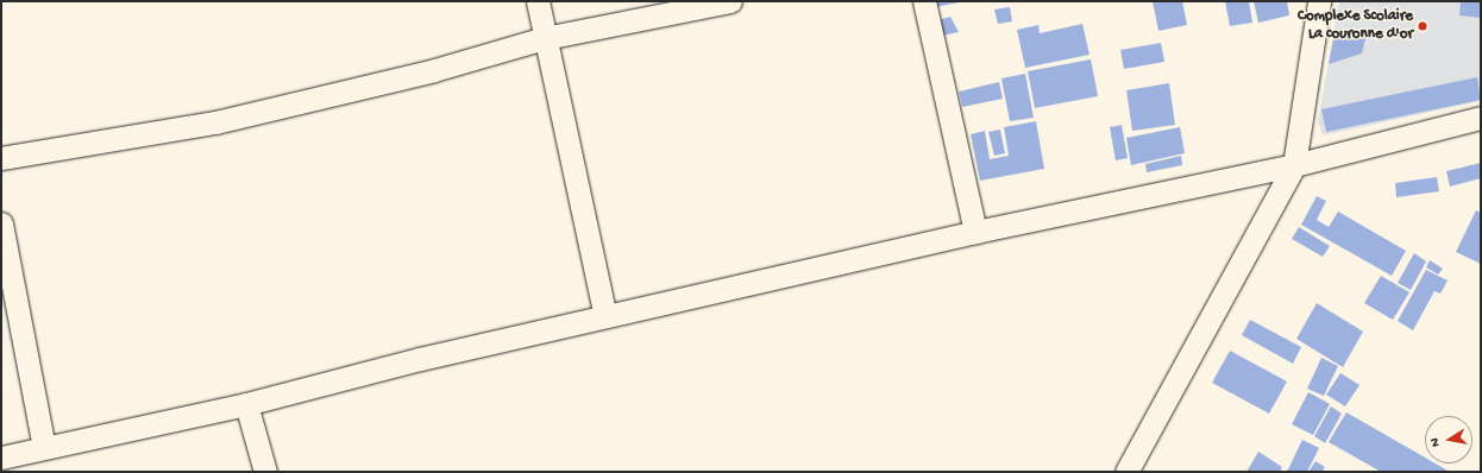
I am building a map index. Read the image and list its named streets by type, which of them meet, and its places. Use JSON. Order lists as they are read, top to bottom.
{
  "places": ["Complexe Scolaire La couronne d'or"],
  "north": "left"
}
